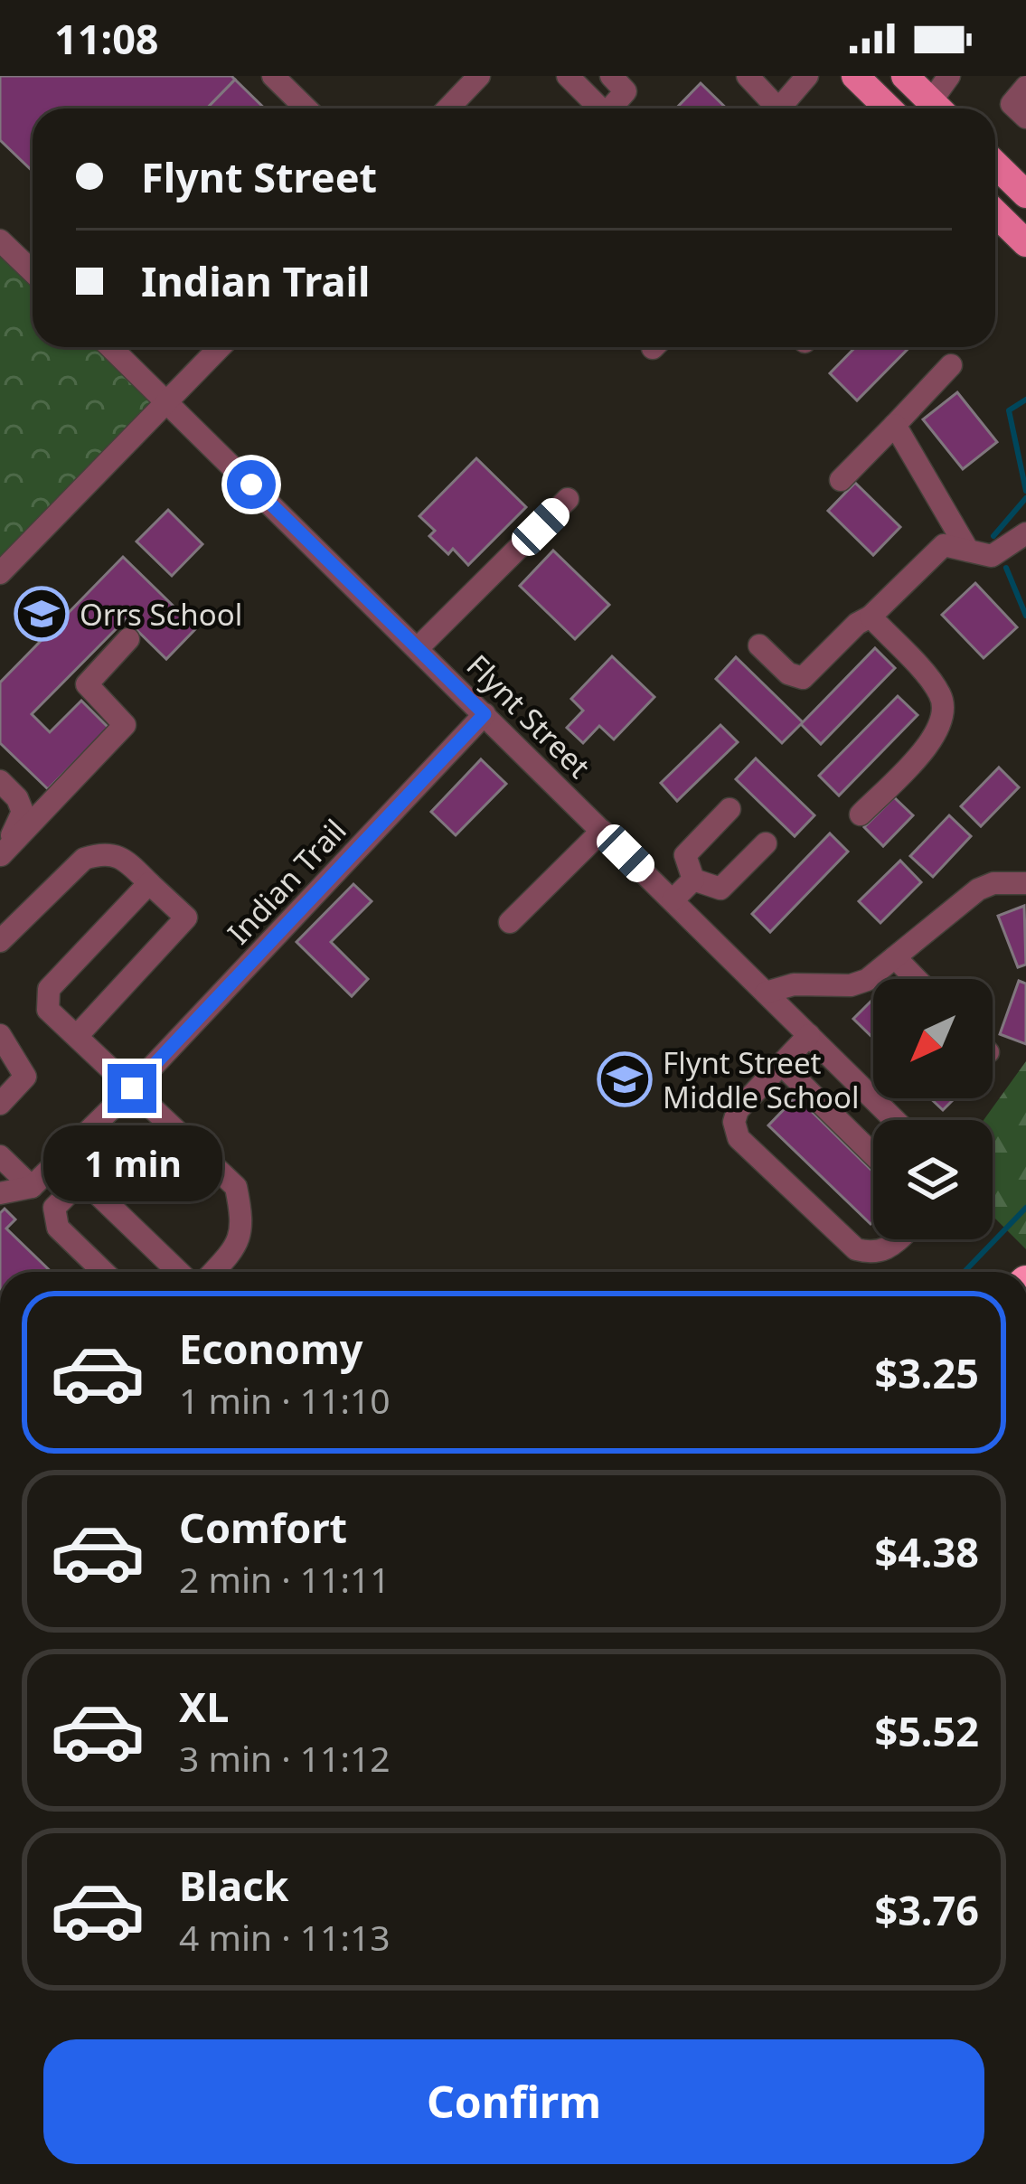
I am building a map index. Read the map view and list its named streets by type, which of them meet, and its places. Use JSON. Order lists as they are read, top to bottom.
{
  "streets": {
    "street": ["Flynt Street", "Indian Trail"]
  },
  "crossings": [
    ["Flynt Street", "Indian Trail"]
  ],
  "places": {
    "school or university": ["Orrs School", "Flynt Street Middle School"]
  },
  "north": "bottom left",
  "page": {
    "status": "11:08",
    "banner": ["Flynt Street", "Indian Trail"],
    "bubble": "1 min",
    "list": [
      {
        "name": "Economy",
        "note": "1 min · 11:10",
        "value": "$3.25"
      },
      {
        "name": "Comfort",
        "note": "2 min · 11:11",
        "value": "$4.38"
      },
      {
        "name": "XL",
        "note": "3 min · 11:12",
        "value": "$5.52"
      },
      {
        "name": "Black",
        "note": "4 min · 11:13",
        "value": "$3.76"
      }
    ],
    "buttons": "Confirm"
  }
}
